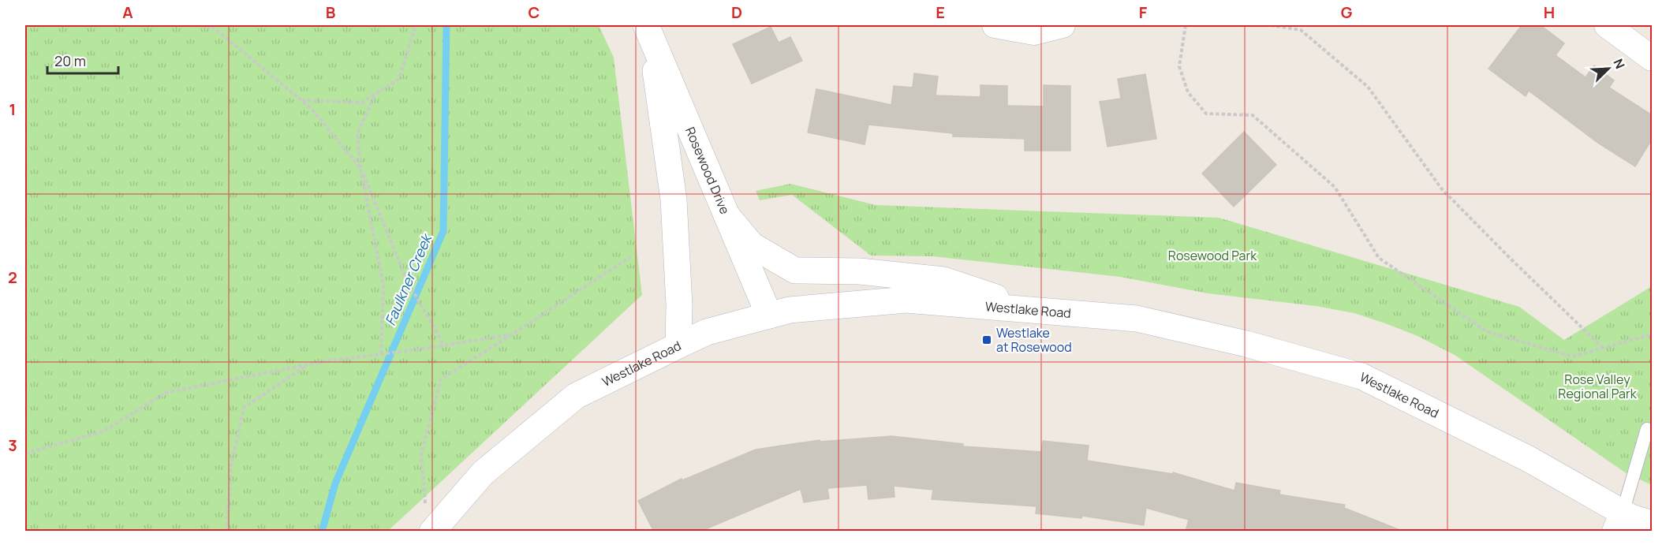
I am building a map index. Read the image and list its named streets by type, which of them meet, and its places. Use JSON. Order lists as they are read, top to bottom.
{
  "streets": {
    "street": ["Rosewood Drive", "Westlake Road"]
  },
  "crossings": [
    ["Rosewood Drive", "Westlake Road"]
  ],
  "water": ["Faulkner Creek"],
  "parks": ["Rosewood Park", "Rose Valley Regional Park"],
  "places": {
    "transit": ["Westlake at Rosewood"]
  },
  "scale_bar": "20 m",
  "north": "top right",
  "grid": {
    "columns": [
      "A",
      "B",
      "C",
      "D",
      "E",
      "F",
      "G",
      "H"
    ],
    "rows": ["1", "2", "3"]
  }
}
